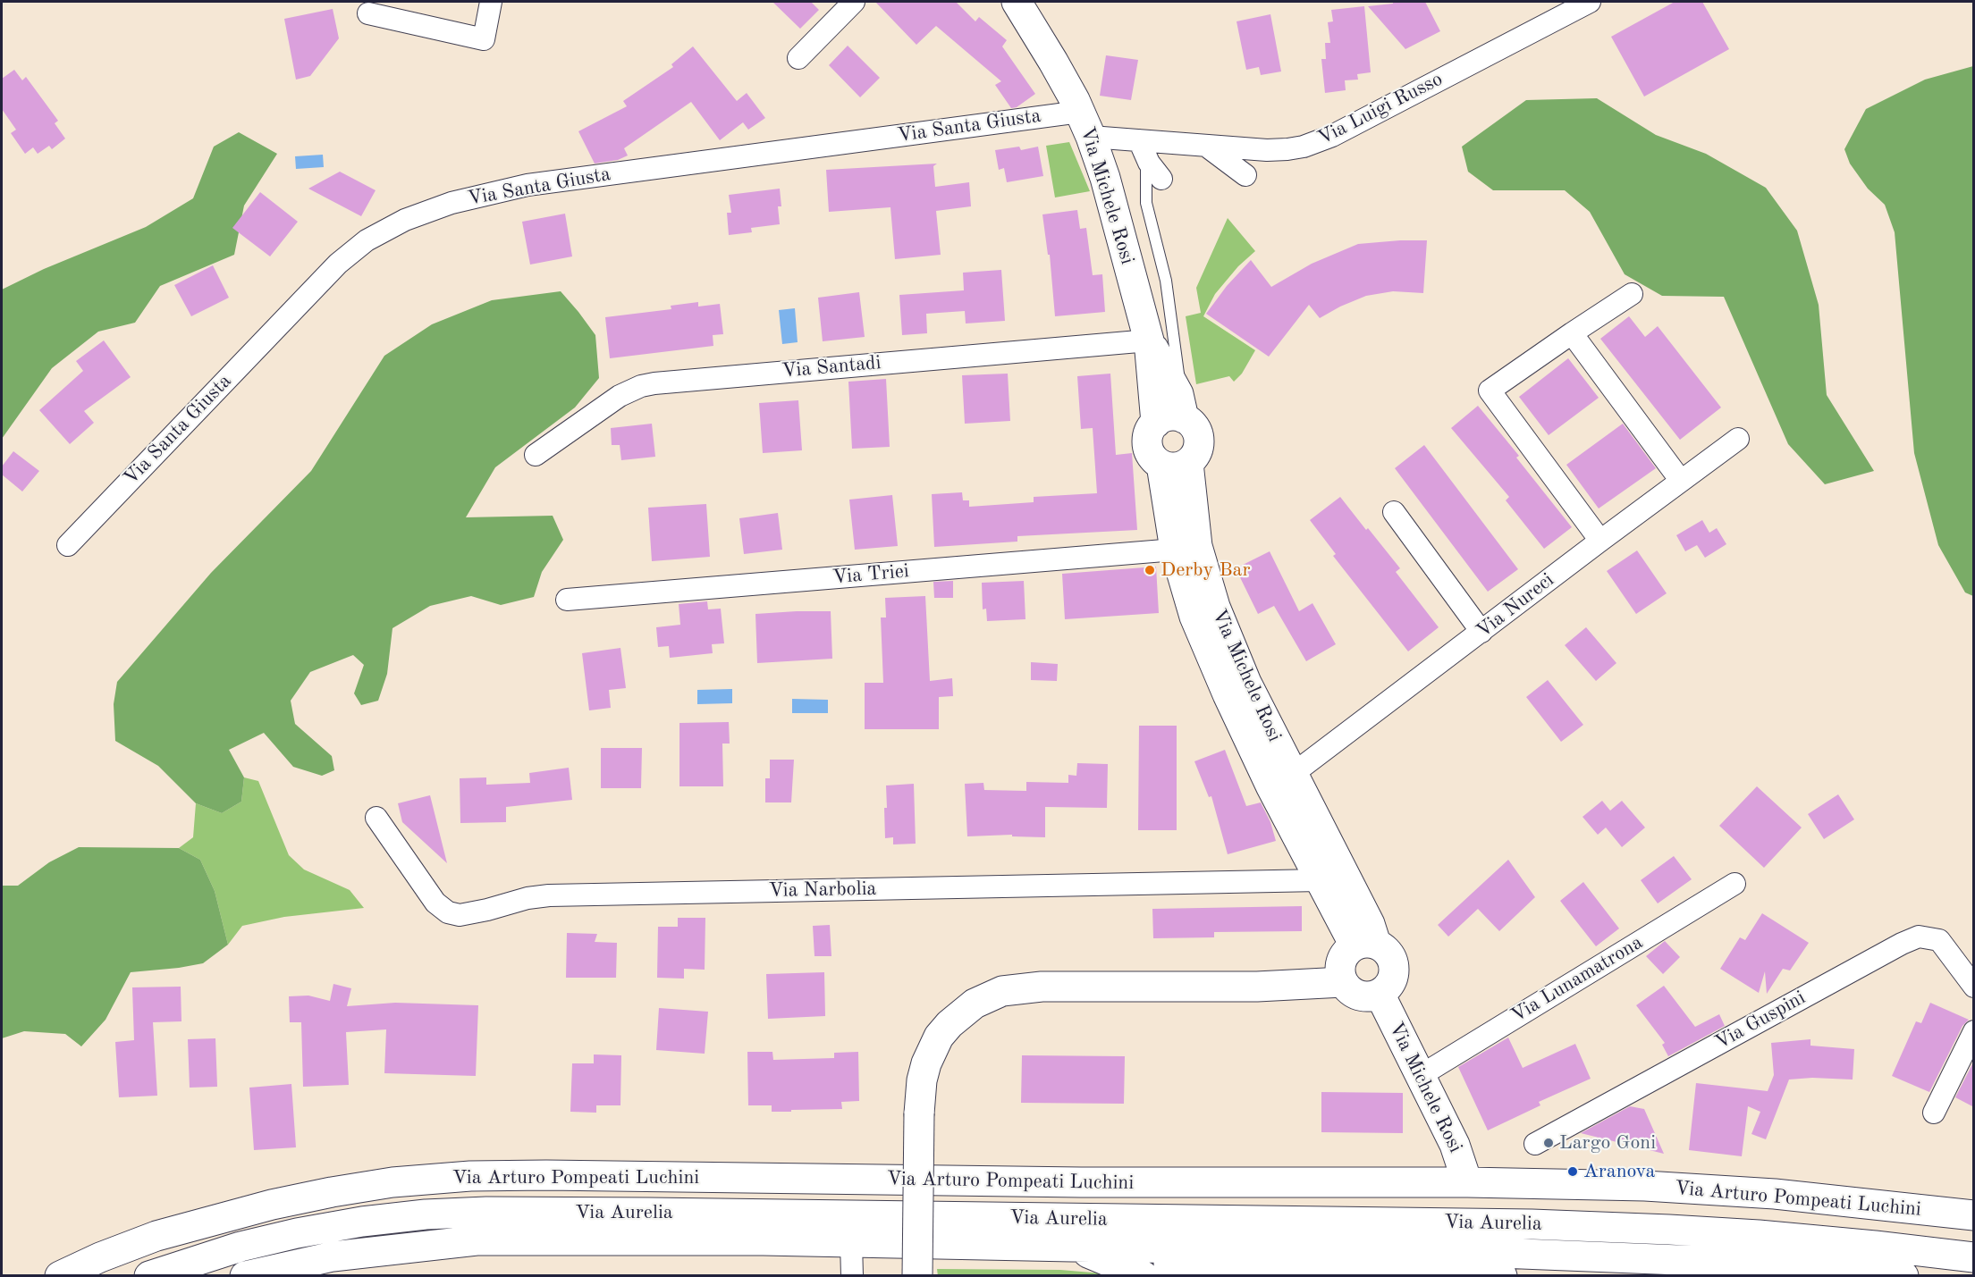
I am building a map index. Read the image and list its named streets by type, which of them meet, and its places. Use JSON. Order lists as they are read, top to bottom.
{
  "streets": {
    "main road": ["Via Michele Rosi", "Via Arturo Pompeati Luchini", "Via Aurelia"],
    "street": [
      "Via Luigi Russo",
      "Via Santa Giusta",
      "Via Santadi",
      "Via Triei",
      "Via Nureci",
      "Via Narbolia",
      "Via Lunamatrona",
      "Via Guspini"
    ]
  },
  "crossings": [
    ["Via Luigi Russo", "Via Santa Giusta"],
    ["Via Luigi Russo", "Via Michele Rosi"],
    ["Via Santa Giusta", "Via Michele Rosi"],
    ["Via Michele Rosi", "Via Santadi"],
    ["Via Michele Rosi", "Via Triei"],
    ["Via Michele Rosi", "Via Nureci"],
    ["Via Michele Rosi", "Via Narbolia"],
    ["Via Michele Rosi", "Via Lunamatrona"],
    ["Via Michele Rosi", "Via Arturo Pompeati Luchini"]
  ],
  "places": ["Derby Bar", "Largo Goni", "Aranova"]
}
